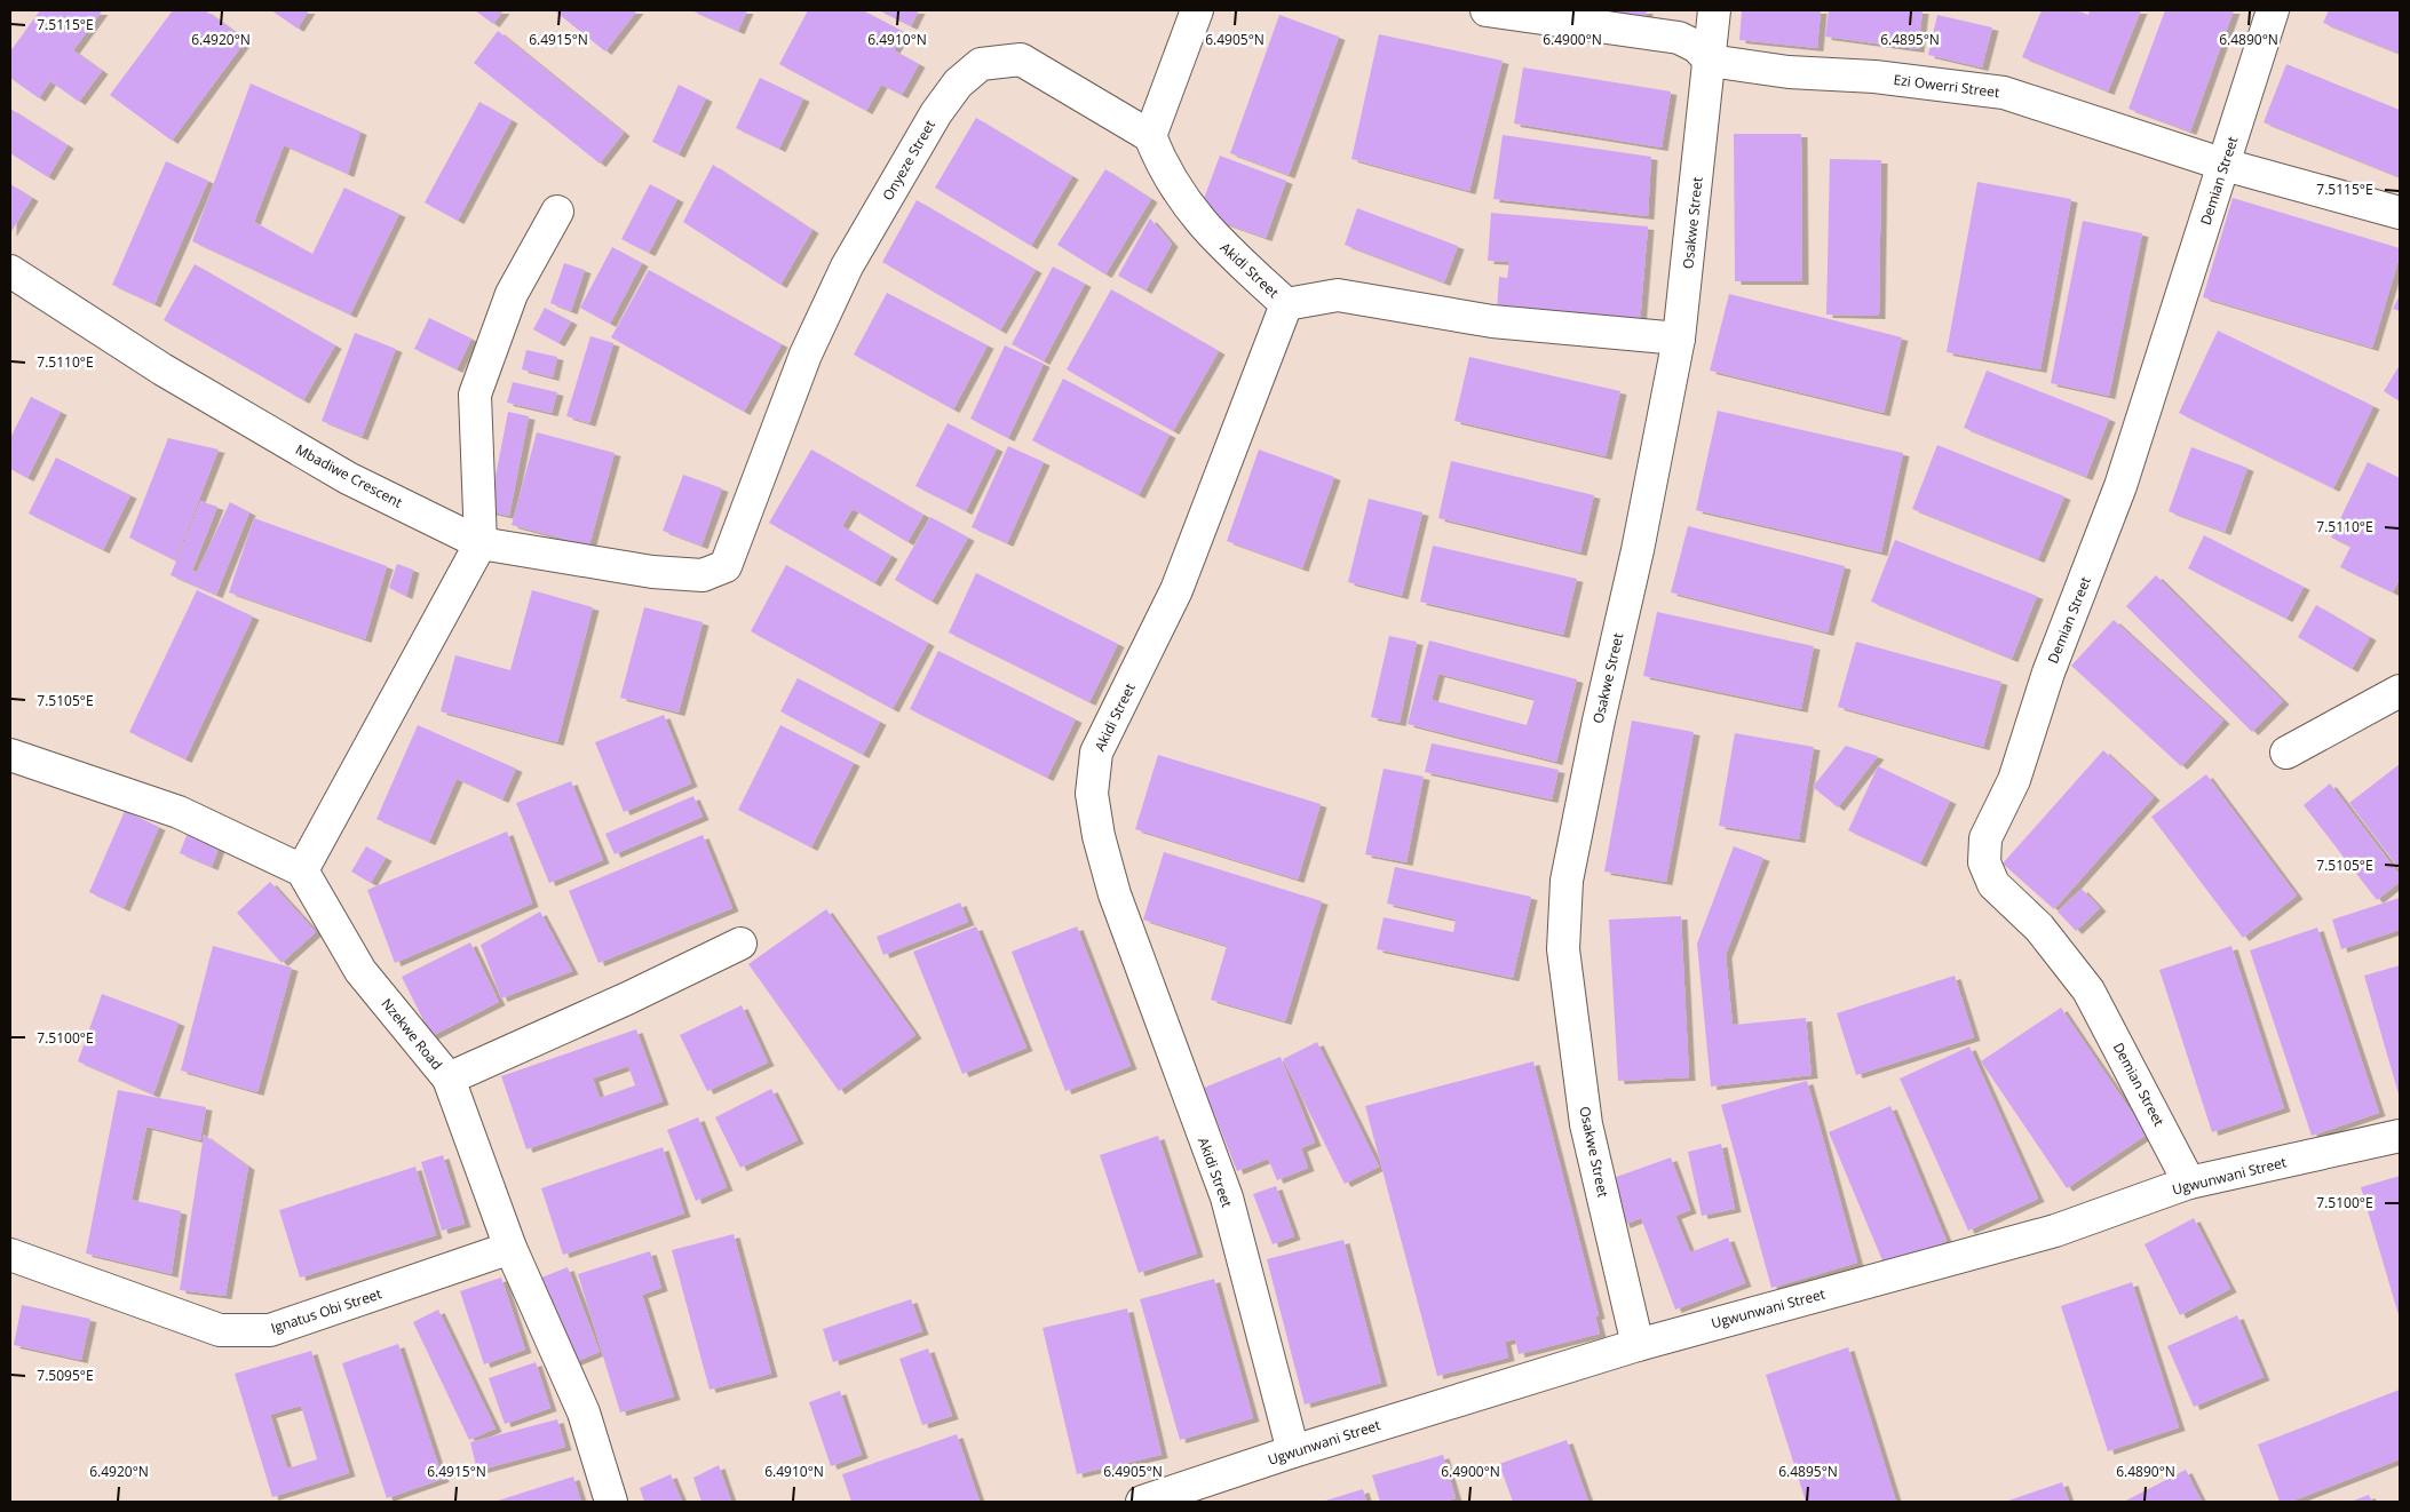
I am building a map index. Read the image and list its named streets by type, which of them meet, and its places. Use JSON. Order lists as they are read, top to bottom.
{
  "streets": {
    "street": [
      "Ezi Owerri Street",
      "Onyeze Street",
      "Demian Street",
      "Osakwe Street",
      "Akidi Street",
      "Mbadiwe Crescent",
      "Nzekwe Road",
      "Ugwunwani Street",
      "Ignatus Obi Street"
    ]
  },
  "crossings": [
    ["Ezi Owerri Street", "Demian Street"],
    ["Ezi Owerri Street", "Osakwe Street"],
    ["Onyeze Street", "Akidi Street"],
    ["Onyeze Street", "Mbadiwe Crescent"],
    ["Demian Street", "Ugwunwani Street"],
    ["Osakwe Street", "Ugwunwani Street"],
    ["Akidi Street", "Ugwunwani Street"],
    ["Nzekwe Road", "Ignatus Obi Street"]
  ],
  "coordinates": [
    "7.5115°E",
    "6.4920°N",
    "6.4915°N",
    "6.4910°N",
    "6.4905°N",
    "6.4900°N",
    "6.4895°N",
    "6.4890°N",
    "7.5110°E",
    "7.5105°E",
    "7.5100°E",
    "7.5095°E"
  ]
}
